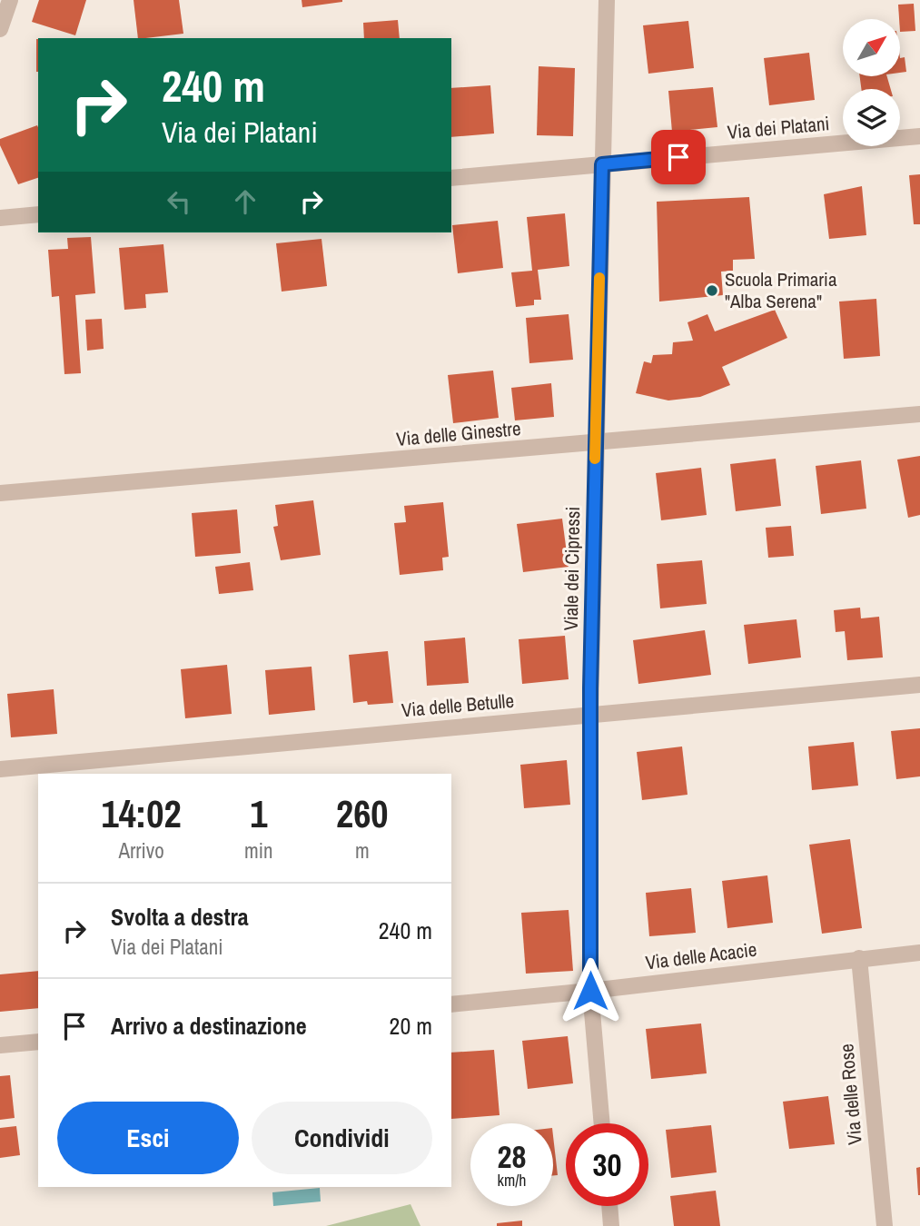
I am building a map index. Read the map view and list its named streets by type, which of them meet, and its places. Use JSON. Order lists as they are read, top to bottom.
{
  "streets": {
    "street": [
      "Via dei Platani",
      "Via delle Ginestre",
      "Viale dei Cipressi",
      "Via delle Betulle",
      "Via delle Acacie",
      "Via delle Rose"
    ]
  },
  "crossings": [
    ["Via dei Platani", "Viale dei Cipressi"],
    ["Via delle Ginestre", "Viale dei Cipressi"],
    ["Viale dei Cipressi", "Via delle Betulle"],
    ["Viale dei Cipressi", "Via delle Acacie"],
    ["Via delle Acacie", "Via delle Rose"]
  ],
  "places": ["Scuola Primaria \"Alba Serena\""],
  "north": "top right",
  "page": {
    "turn": ["240 m", "Via dei Platani"],
    "eta": [
      "14:02",
      "Arrivo",
      "1",
      "min",
      "260",
      "m"
    ],
    "list": [
      {
        "name": "Svolta a destra",
        "note": "Via dei Platani",
        "value": "240 m"
      },
      {
        "name": "Arrivo a destinazione",
        "value": "20 m"
      }
    ],
    "buttons": ["Esci", "Condividi"],
    "speed": "28 km/h",
    "limit": "30"
  }
}
